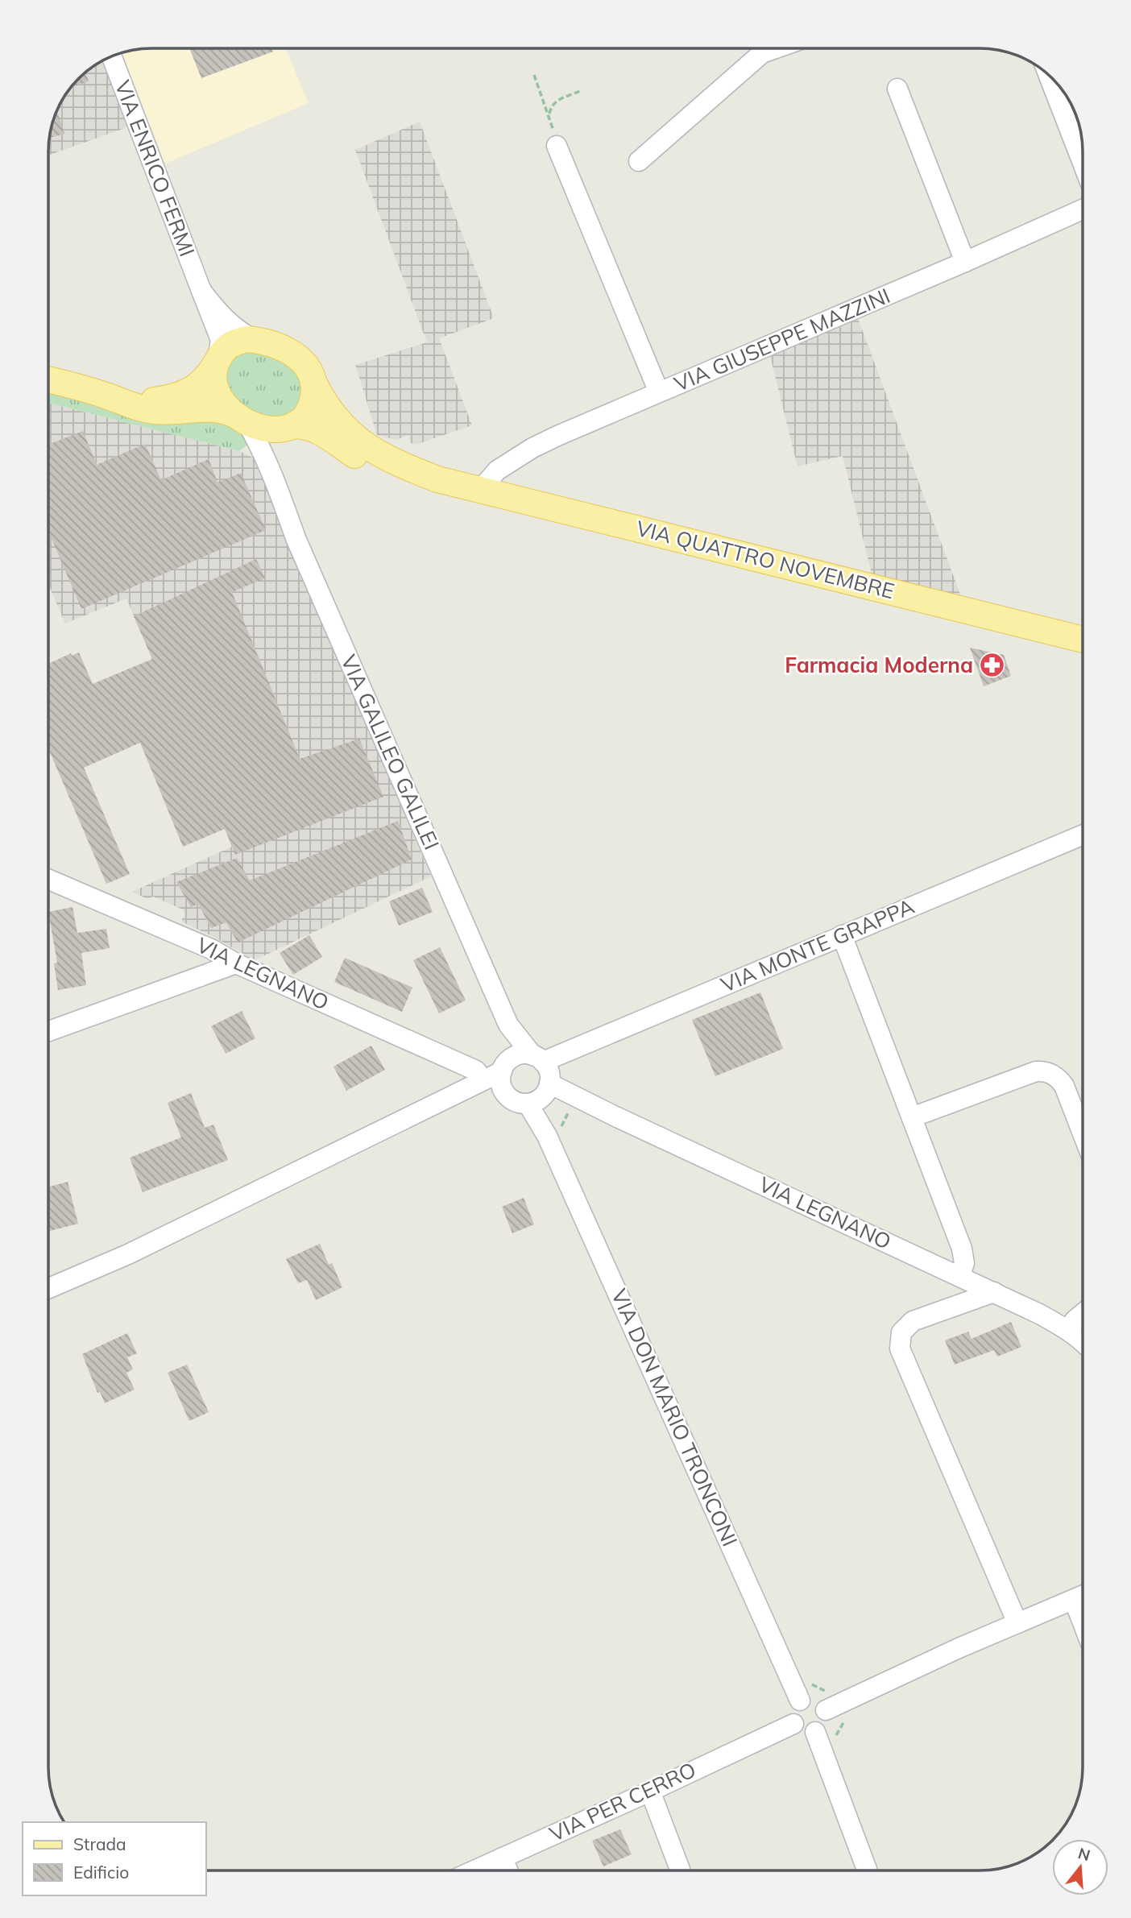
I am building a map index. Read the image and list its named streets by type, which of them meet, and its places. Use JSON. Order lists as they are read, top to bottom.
{
  "streets": {
    "main road": ["VIA QUATTRO NOVEMBRE"],
    "street": [
      "VIA ENRICO FERMI",
      "VIA GIUSEPPE MAZZINI",
      "VIA GALILEO GALILEI",
      "VIA MONTE GRAPPA",
      "VIA LEGNANO",
      "VIA DON MARIO TRONCONI",
      "VIA PER CERRO"
    ]
  },
  "crossings": [
    ["VIA ENRICO FERMI", "VIA QUATTRO NOVEMBRE"],
    ["VIA ENRICO FERMI", "VIA GALILEO GALILEI"],
    ["VIA GIUSEPPE MAZZINI", "VIA QUATTRO NOVEMBRE"],
    ["VIA QUATTRO NOVEMBRE", "VIA GALILEO GALILEI"],
    ["VIA GALILEO GALILEI", "VIA MONTE GRAPPA"],
    ["VIA GALILEO GALILEI", "VIA LEGNANO"],
    ["VIA GALILEO GALILEI", "VIA DON MARIO TRONCONI"],
    ["VIA MONTE GRAPPA", "VIA LEGNANO"],
    ["VIA MONTE GRAPPA", "VIA DON MARIO TRONCONI"],
    ["VIA LEGNANO", "VIA DON MARIO TRONCONI"],
    ["VIA DON MARIO TRONCONI", "VIA PER CERRO"]
  ],
  "places": {
    "pharmacy": ["Farmacia Moderna"]
  },
  "legend": ["Strada", "Edificio"],
  "north": "top"
}
